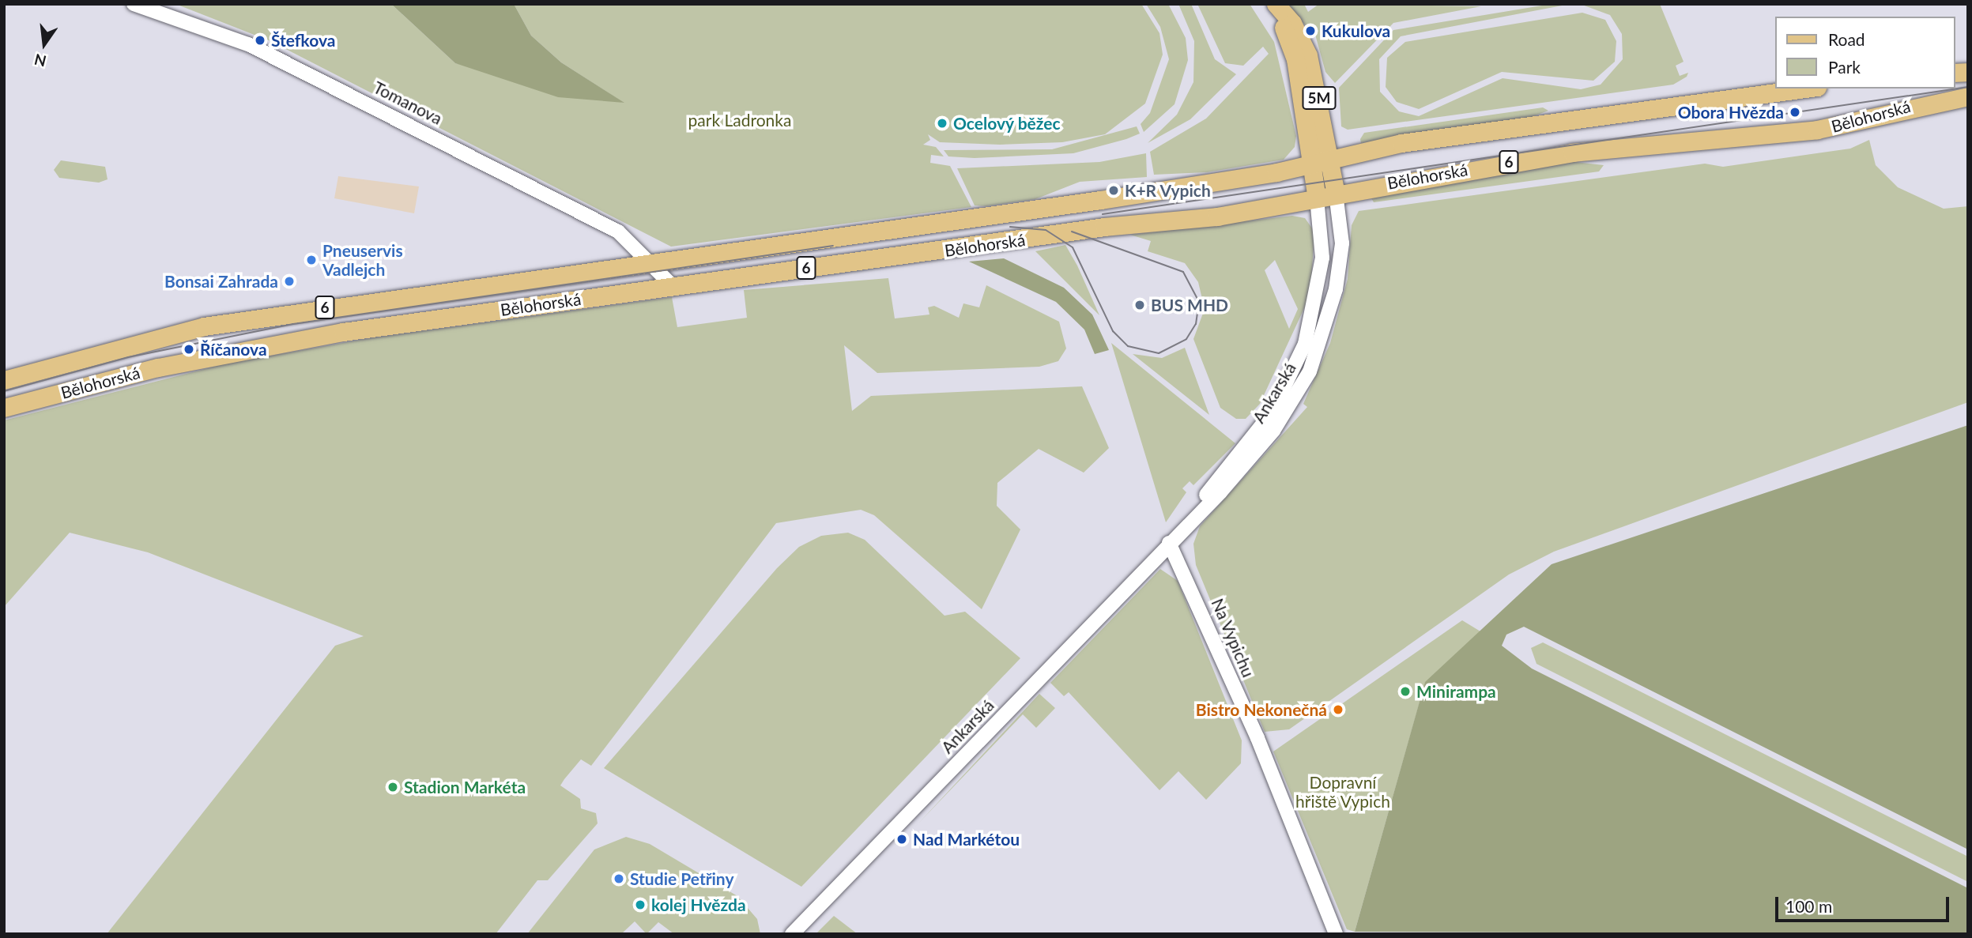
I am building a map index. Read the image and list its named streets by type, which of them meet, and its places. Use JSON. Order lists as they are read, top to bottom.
{
  "streets": {
    "main road": ["5M", "Bělohorská", "6"],
    "street": ["Tomanova", "Ankarská", "Na Vypichu"]
  },
  "crossings": [
    ["5M", "Bělohorská"],
    ["5M", "Ankarská"],
    ["Tomanova", "Bělohorská"],
    ["Bělohorská", "Ankarská"],
    ["Ankarská", "Na Vypichu"]
  ],
  "parks": ["park Ladronka", "Dopravní hřiště Vypich"],
  "places": [
    "Kukulova",
    "Štefkova",
    "Obora Hvězda",
    "Ocelový běžec",
    "K+R Vypich",
    "Pneuservis Vadlejch",
    "Bonsai Zahrada",
    "BUS MHD",
    "Říčanova",
    "Minirampa",
    "Bistro Nekonečná",
    "Stadion Markéta",
    "Nad Markétou",
    "Studie Petřiny",
    "kolej Hvězda"
  ],
  "legend": ["Road", "Park"],
  "scale_bar": "100 m",
  "north": "bottom"
}
